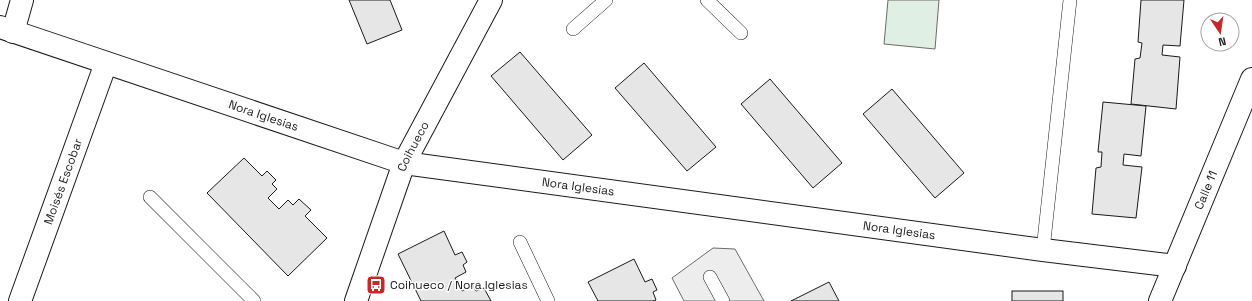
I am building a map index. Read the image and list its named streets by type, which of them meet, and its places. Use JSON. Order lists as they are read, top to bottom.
{
  "streets": {
    "street": [
      "Nora Iglesias",
      "Coihueco",
      "Moisés Escobar",
      "Calle 11"
    ]
  },
  "crossings": [
    ["Nora Iglesias", "Coihueco"],
    ["Nora Iglesias", "Moisés Escobar"],
    ["Nora Iglesias", "Calle 11"]
  ],
  "places": {
    "bus stop": ["Coihueco / Nora Iglesias"]
  },
  "north": "bottom"
}
